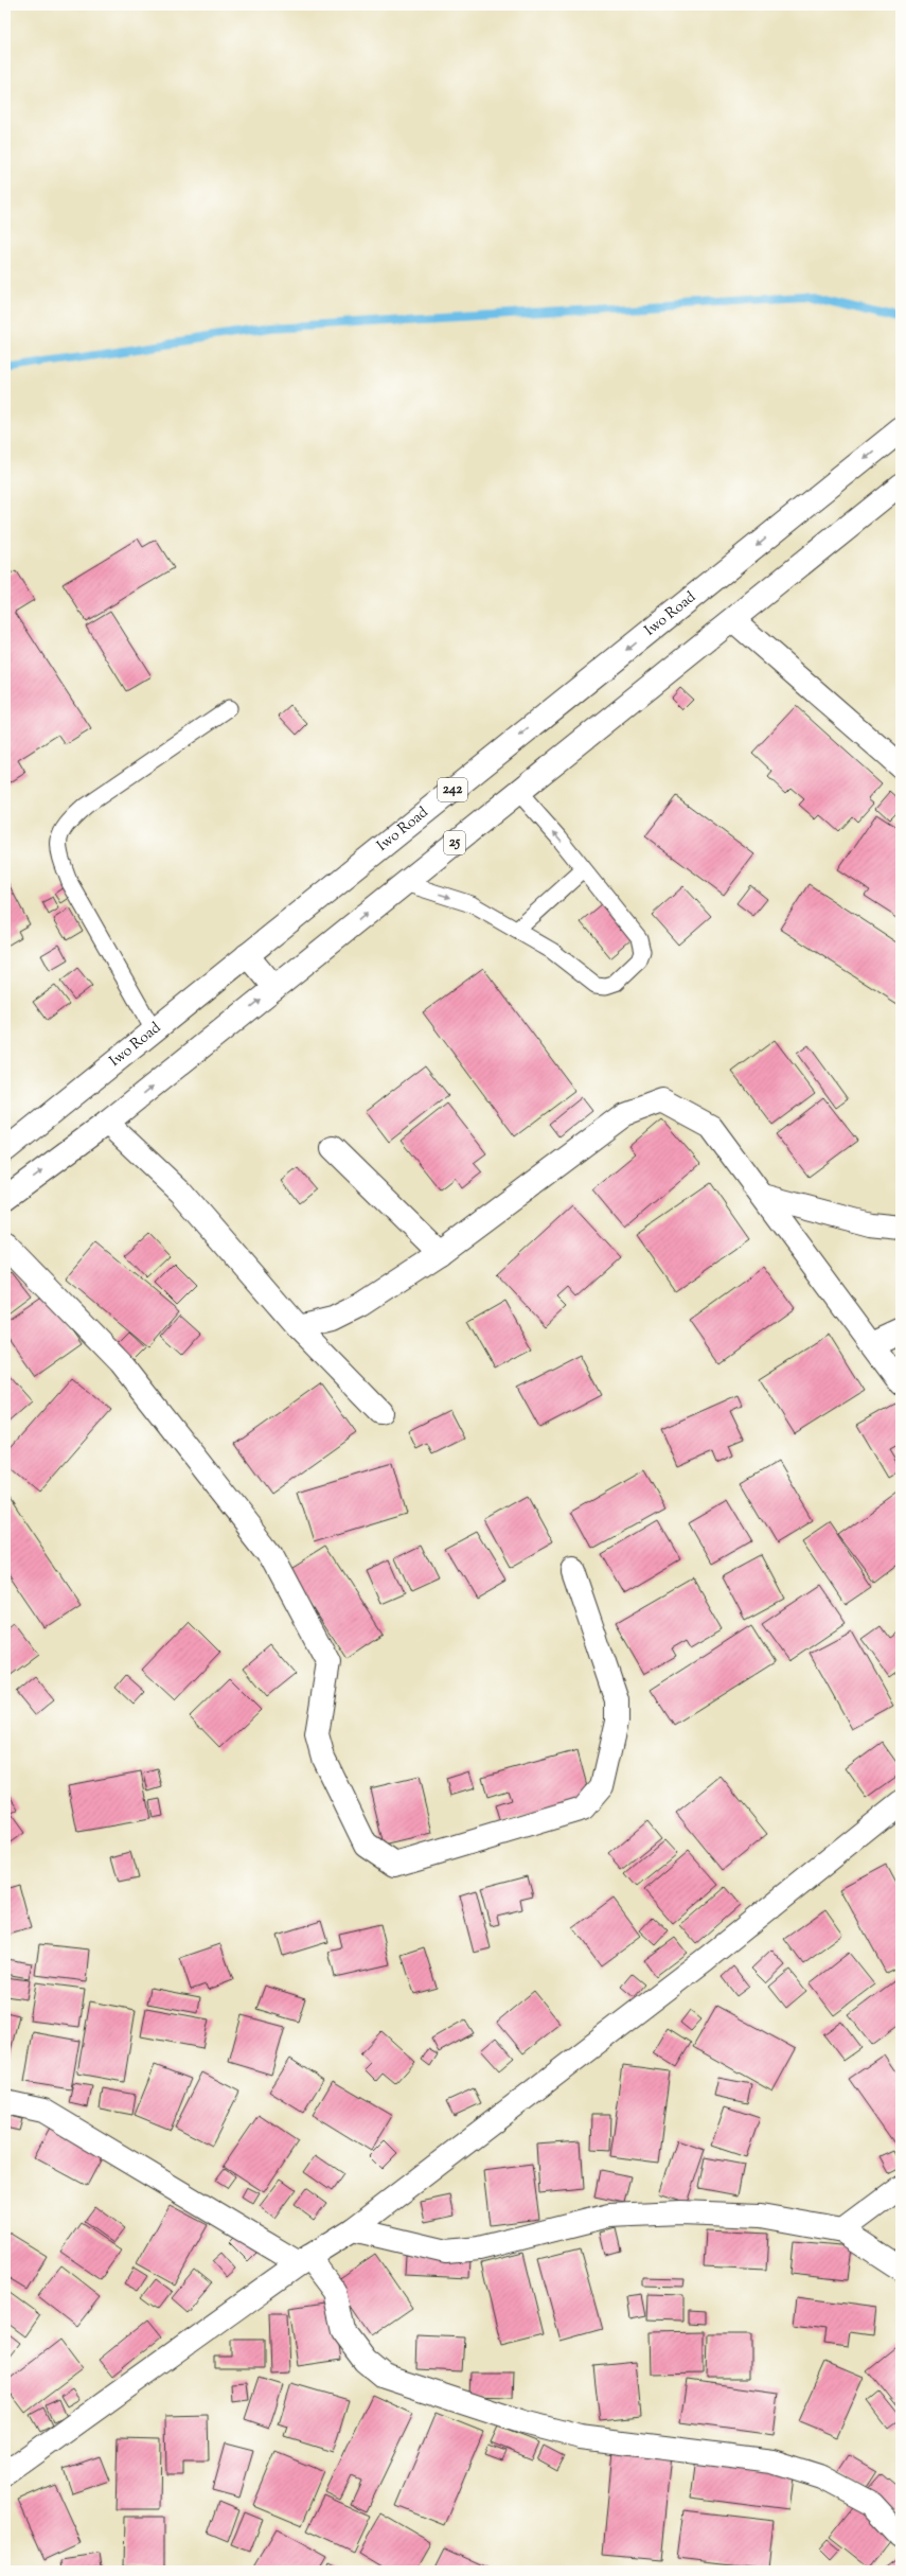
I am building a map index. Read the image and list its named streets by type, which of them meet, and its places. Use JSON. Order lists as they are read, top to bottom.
{
  "streets": {
    "street": ["Iwo Road", "242", "25"]
  }
}
